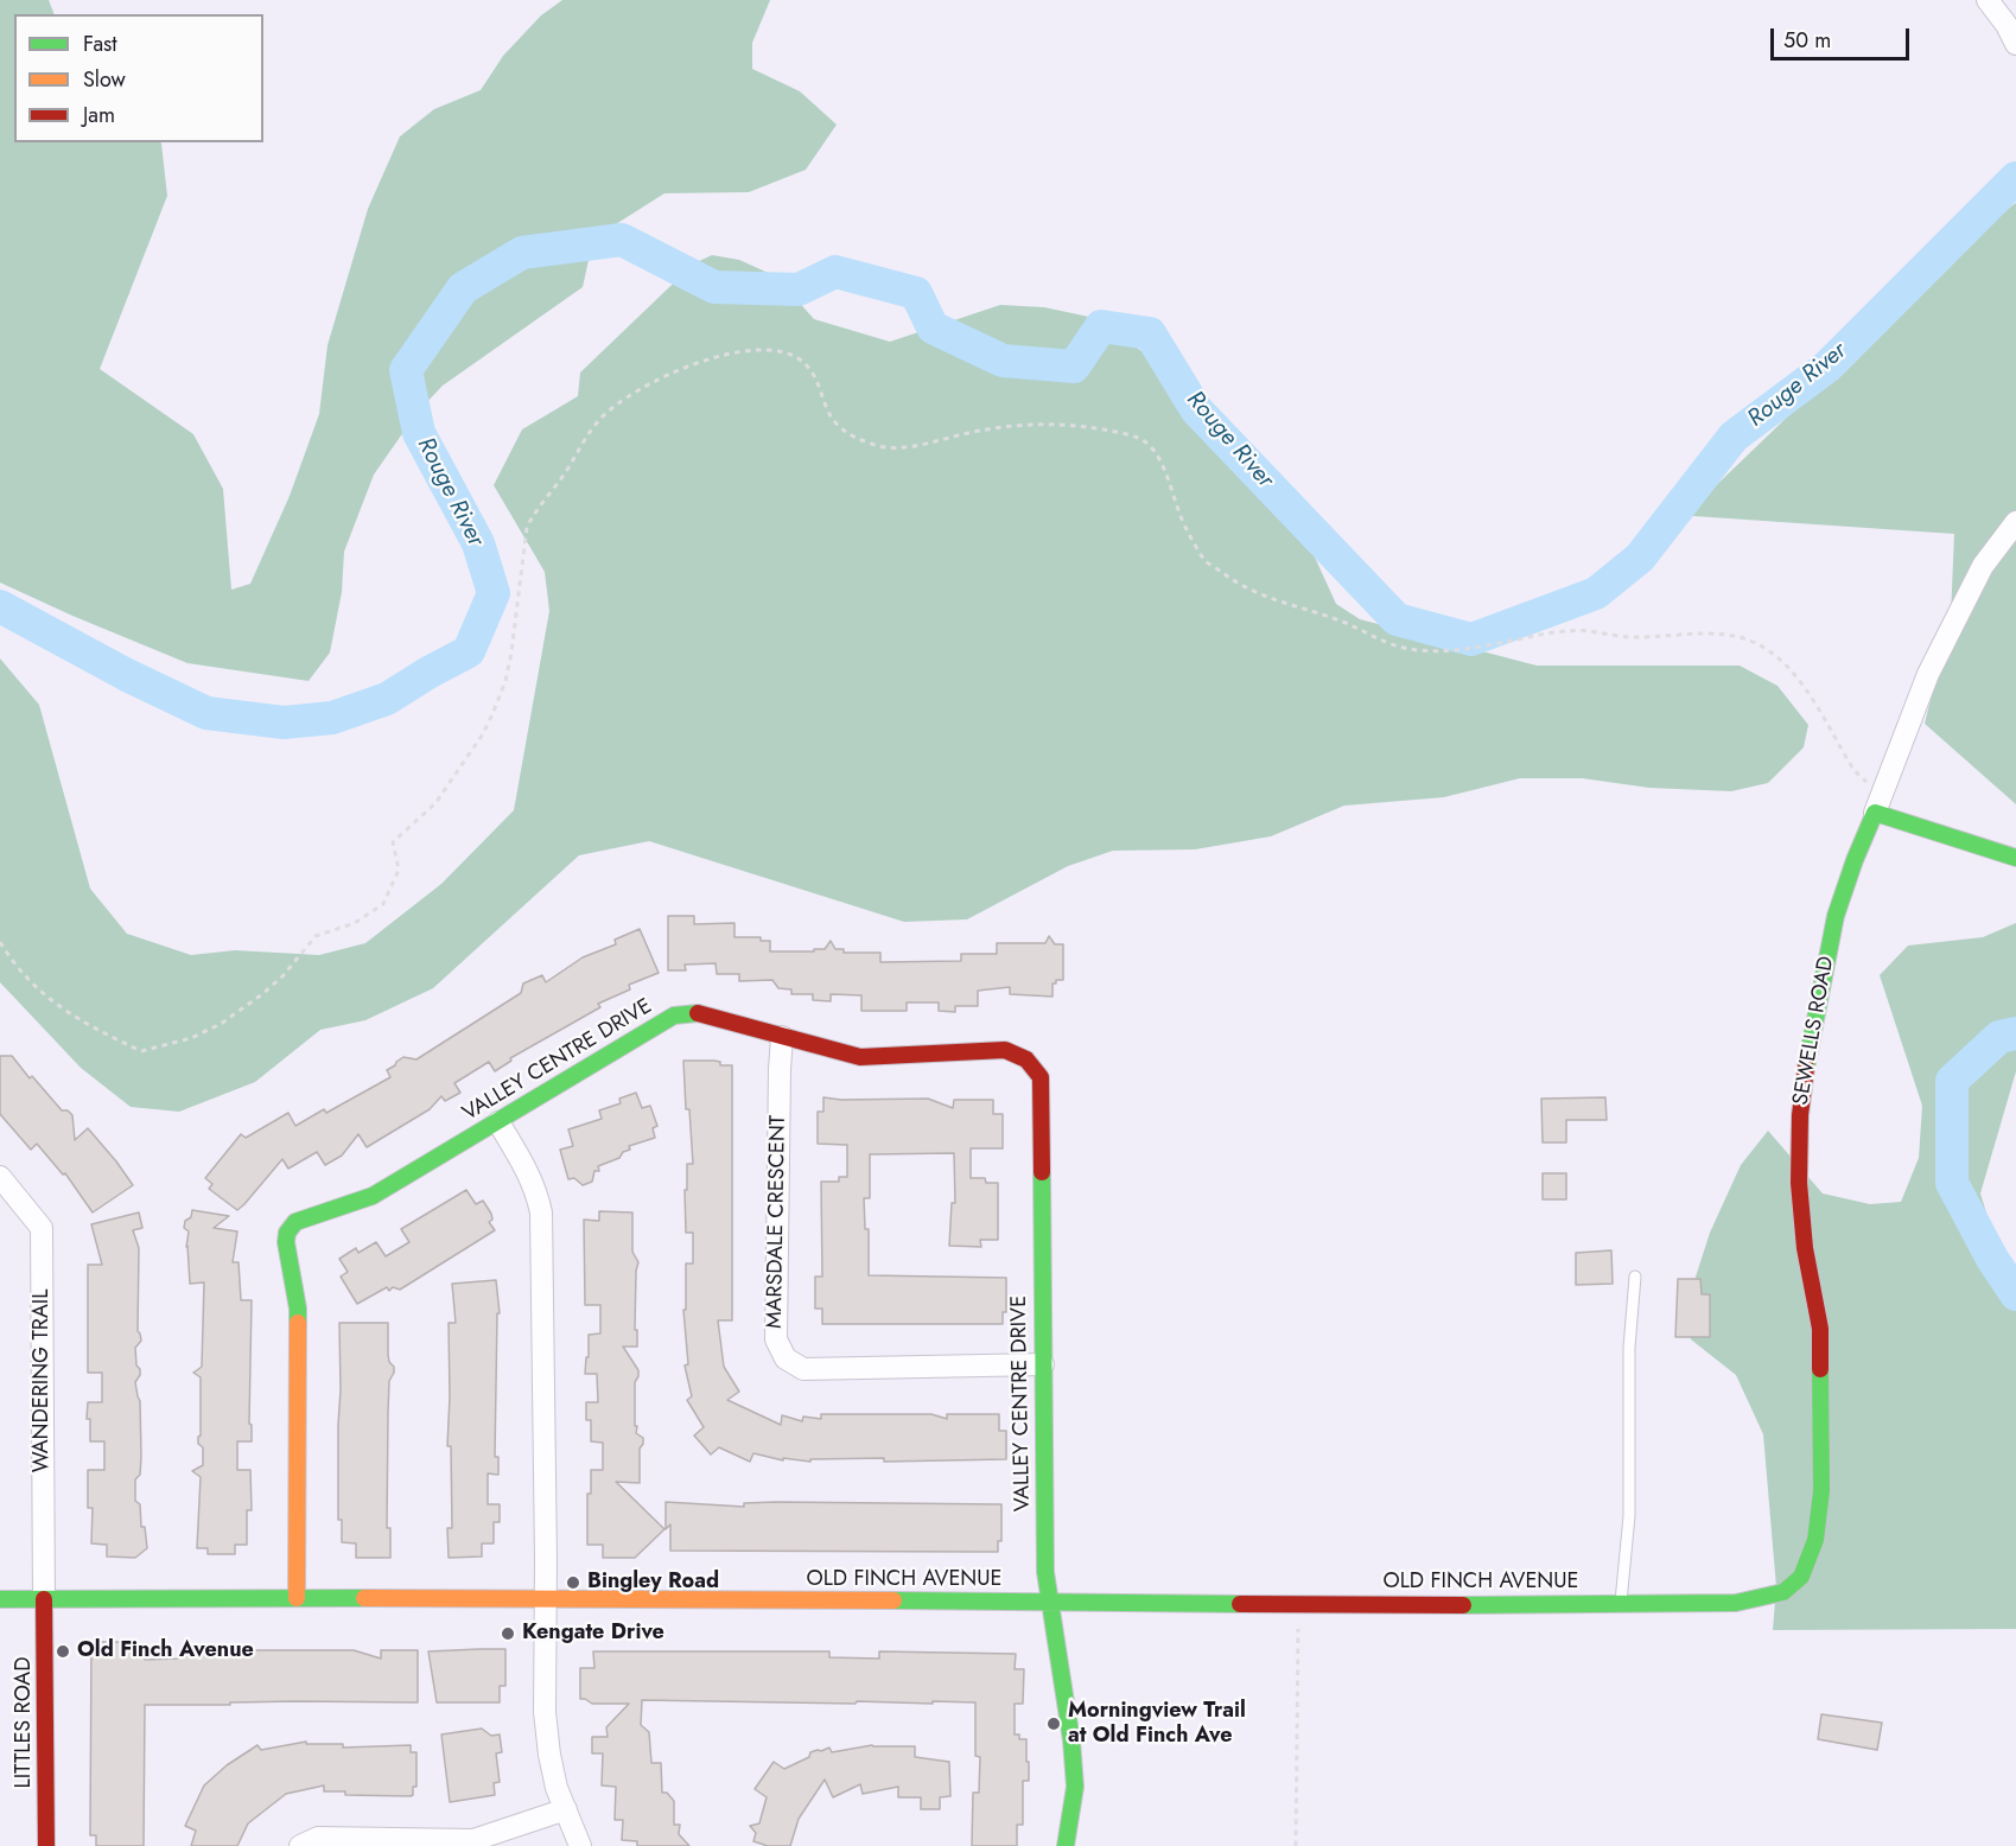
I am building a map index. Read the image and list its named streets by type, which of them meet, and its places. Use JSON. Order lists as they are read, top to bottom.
{
  "streets": {
    "street": [
      "SEWELLS ROAD",
      "VALLEY CENTRE DRIVE",
      "MARSDALE CRESCENT",
      "WANDERING TRAIL",
      "OLD FINCH AVENUE",
      "LITTLES ROAD"
    ]
  },
  "crossings": [
    ["SEWELLS ROAD", "OLD FINCH AVENUE"],
    ["VALLEY CENTRE DRIVE", "MARSDALE CRESCENT"],
    ["VALLEY CENTRE DRIVE", "OLD FINCH AVENUE"],
    ["WANDERING TRAIL", "OLD FINCH AVENUE"],
    ["WANDERING TRAIL", "LITTLES ROAD"],
    ["OLD FINCH AVENUE", "LITTLES ROAD"]
  ],
  "water": ["Rouge River"],
  "places": [
    "Bingley Road",
    "Kengate Drive",
    "Old Finch Avenue",
    "Morningview Trail at Old Finch Ave"
  ],
  "legend": ["Fast", "Slow", "Jam"],
  "scale_bar": "50 m"
}
